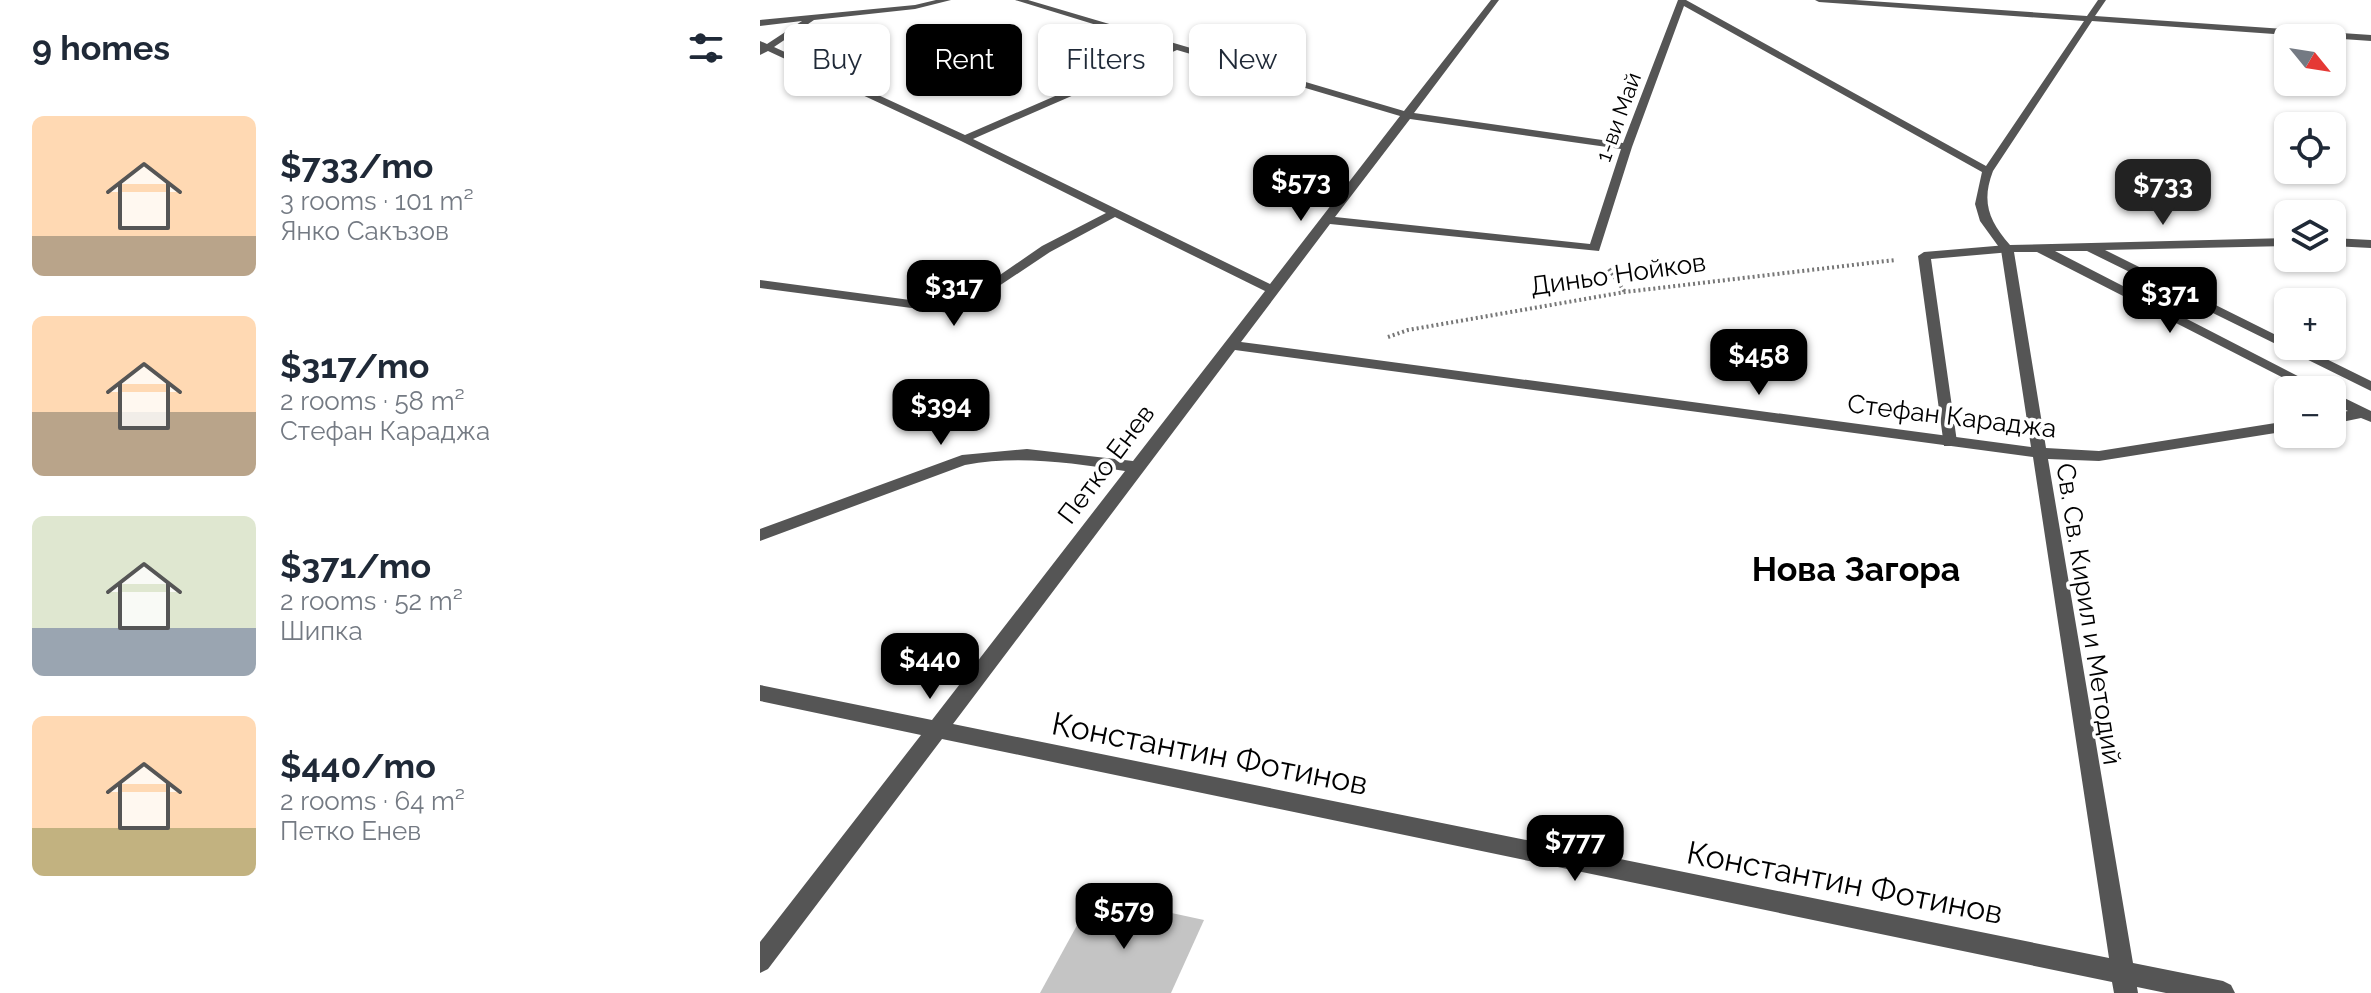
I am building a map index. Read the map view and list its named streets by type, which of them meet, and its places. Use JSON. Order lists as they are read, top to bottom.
{
  "streets": {
    "street": [
      "1-ви Май",
      "Стефан Караджа",
      "Петко Енев",
      "Св. Св. Кирил и Методий",
      "Константин Фотинов"
    ],
    "path": ["Диньо Нойков"]
  },
  "crossings": [
    ["1-ви Май", "Петко Енев"],
    ["Стефан Караджа", "Петко Енев"],
    ["Стефан Караджа", "Св. Св. Кирил и Методий"],
    ["Петко Енев", "Константин Фотинов"],
    ["Св. Св. Кирил и Методий", "Константин Фотинов"]
  ],
  "districts": ["Нова Загора"],
  "north": "bottom right",
  "page": {
    "heading": "9 homes",
    "map_buttons": ["+", "−"],
    "chip": [
      "Buy",
      "Rent",
      "Filters",
      "New"
    ],
    "list": [
      {
        "name": "$733/mo",
        "note": "3 rooms · 101 m² · Янко Сакъзов"
      },
      {
        "name": "$317/mo",
        "note": "2 rooms · 58 m² · Стефан Караджа"
      },
      {
        "name": "$371/mo",
        "note": "2 rooms · 52 m² · Шипка"
      },
      {
        "name": "$440/mo",
        "note": "2 rooms · 64 m² · Петко Енев"
      }
    ],
    "price": [
      "$573",
      "$733",
      "$317",
      "$371",
      "$458",
      "$394",
      "$440",
      "$777",
      "$579"
    ]
  }
}
